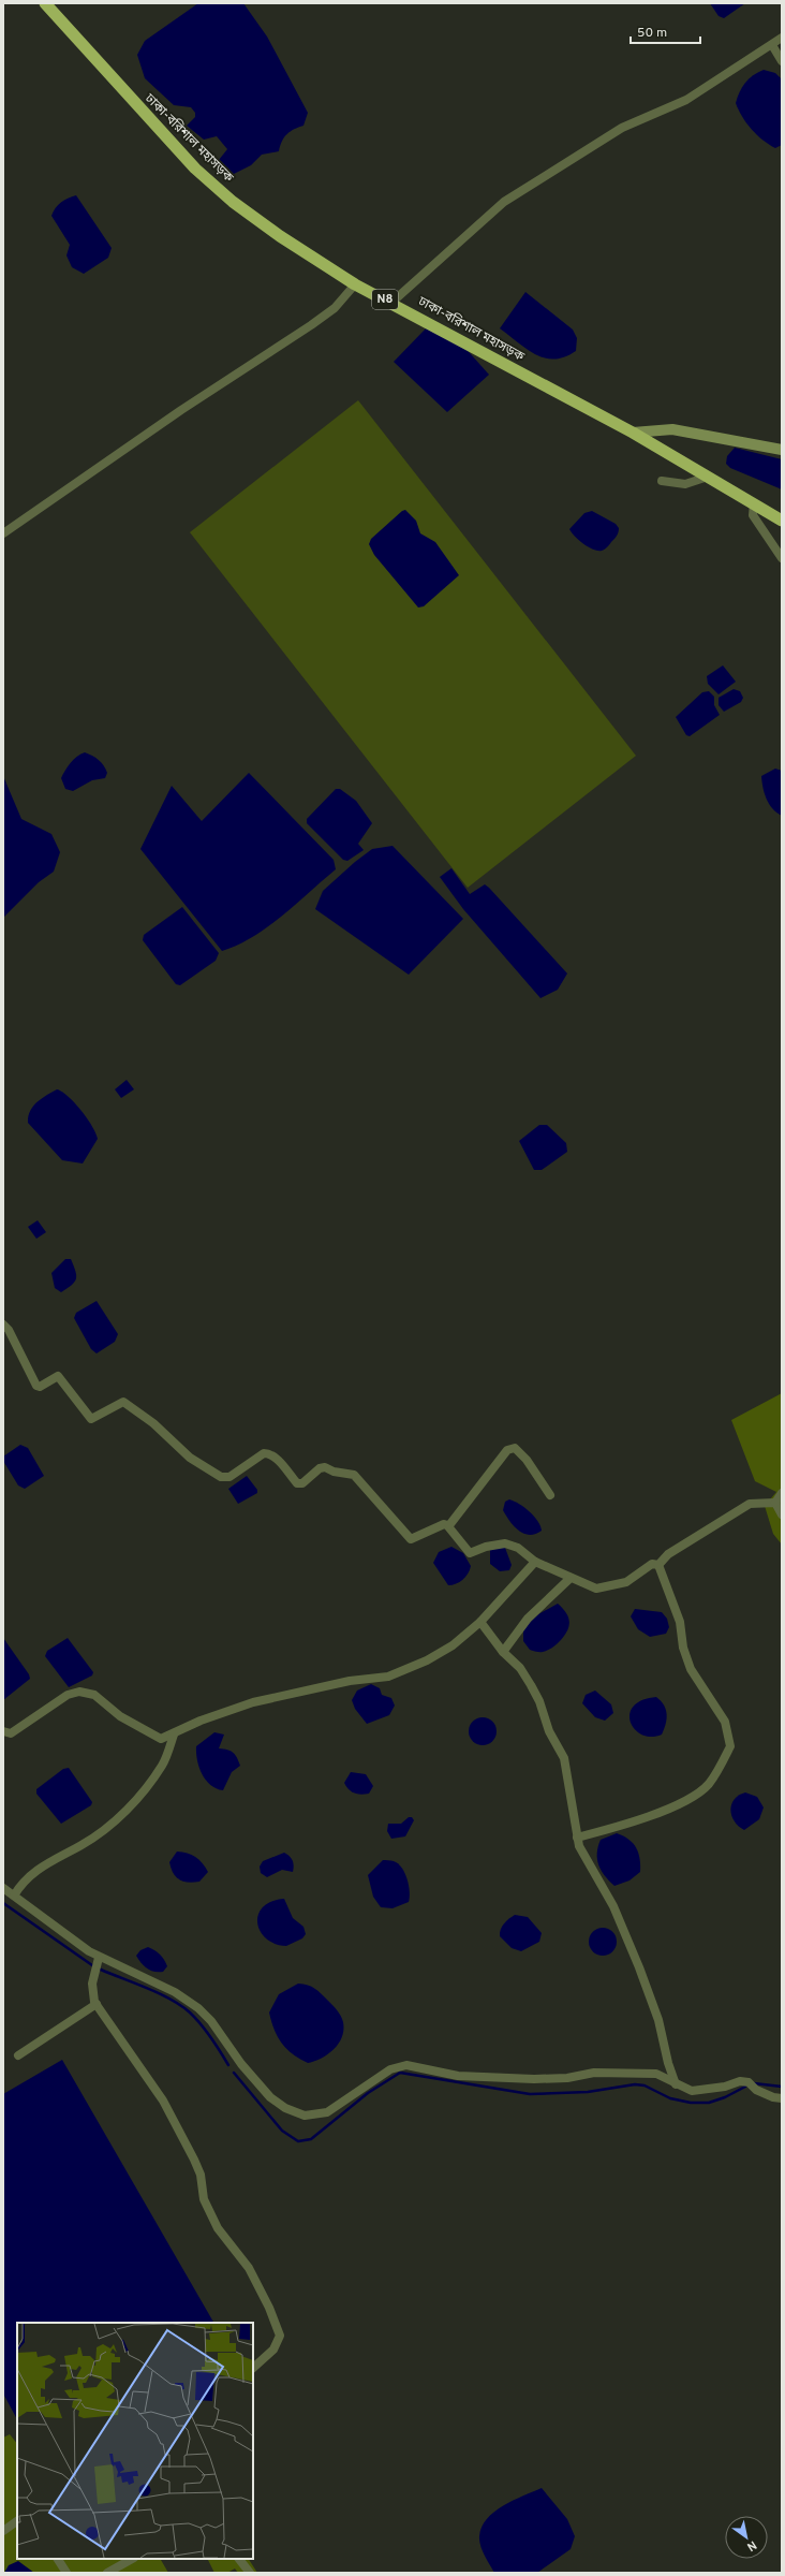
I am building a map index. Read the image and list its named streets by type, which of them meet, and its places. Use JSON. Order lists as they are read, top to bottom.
{
  "streets": {
    "highway": ["ঢাকা-বরিশাল মহাসড়ক", "N8"]
  },
  "scale_bar": "50 m",
  "north": "bottom right"
}
